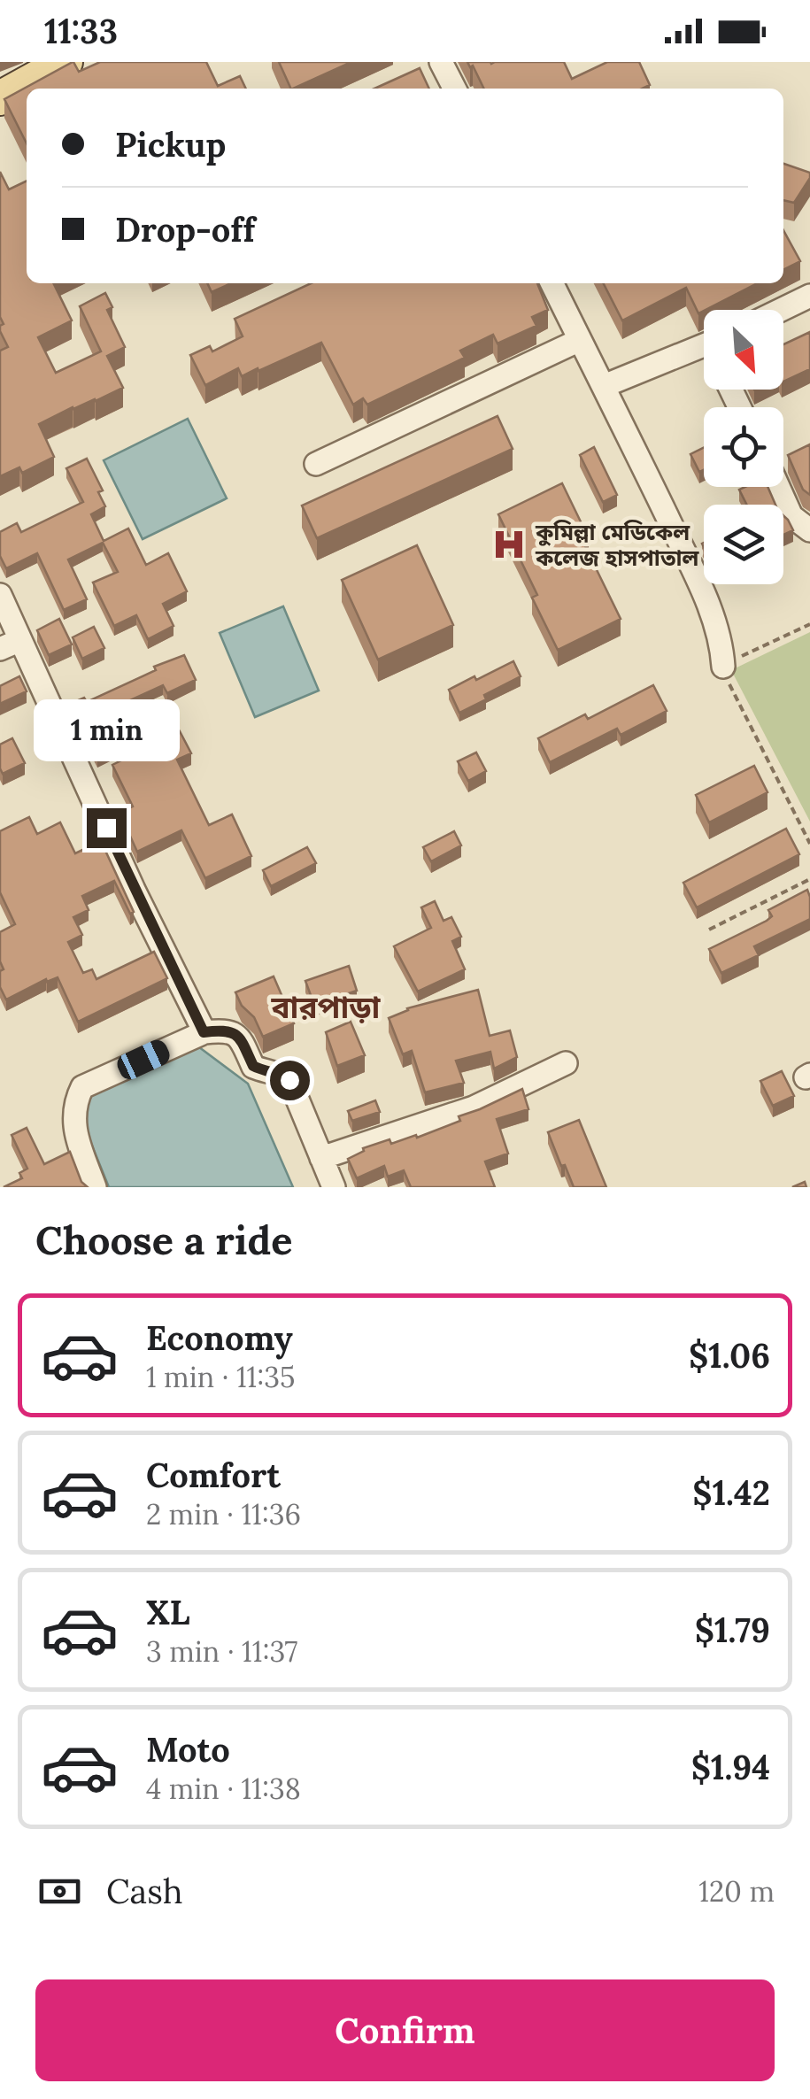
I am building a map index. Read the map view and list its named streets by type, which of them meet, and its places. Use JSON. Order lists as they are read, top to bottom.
{
  "districts": ["বারপাড়া"],
  "places": {
    "hospital": ["কুমিল্লা মেডিকেল কলেজ হাসপাতাল"]
  },
  "north": "bottom right",
  "page": {
    "status": "11:33",
    "banner": ["Pickup", "Drop-off"],
    "bubble": "1 min",
    "heading": "Choose a ride",
    "list": [
      {
        "name": "Economy",
        "note": "1 min · 11:35",
        "value": "$1.06"
      },
      {
        "name": "Comfort",
        "note": "2 min · 11:36",
        "value": "$1.42"
      },
      {
        "name": "XL",
        "note": "3 min · 11:37",
        "value": "$1.79"
      },
      {
        "name": "Moto",
        "note": "4 min · 11:38",
        "value": "$1.94"
      }
    ],
    "pay": ["Cash", "120 m"],
    "buttons": "Confirm"
  }
}
